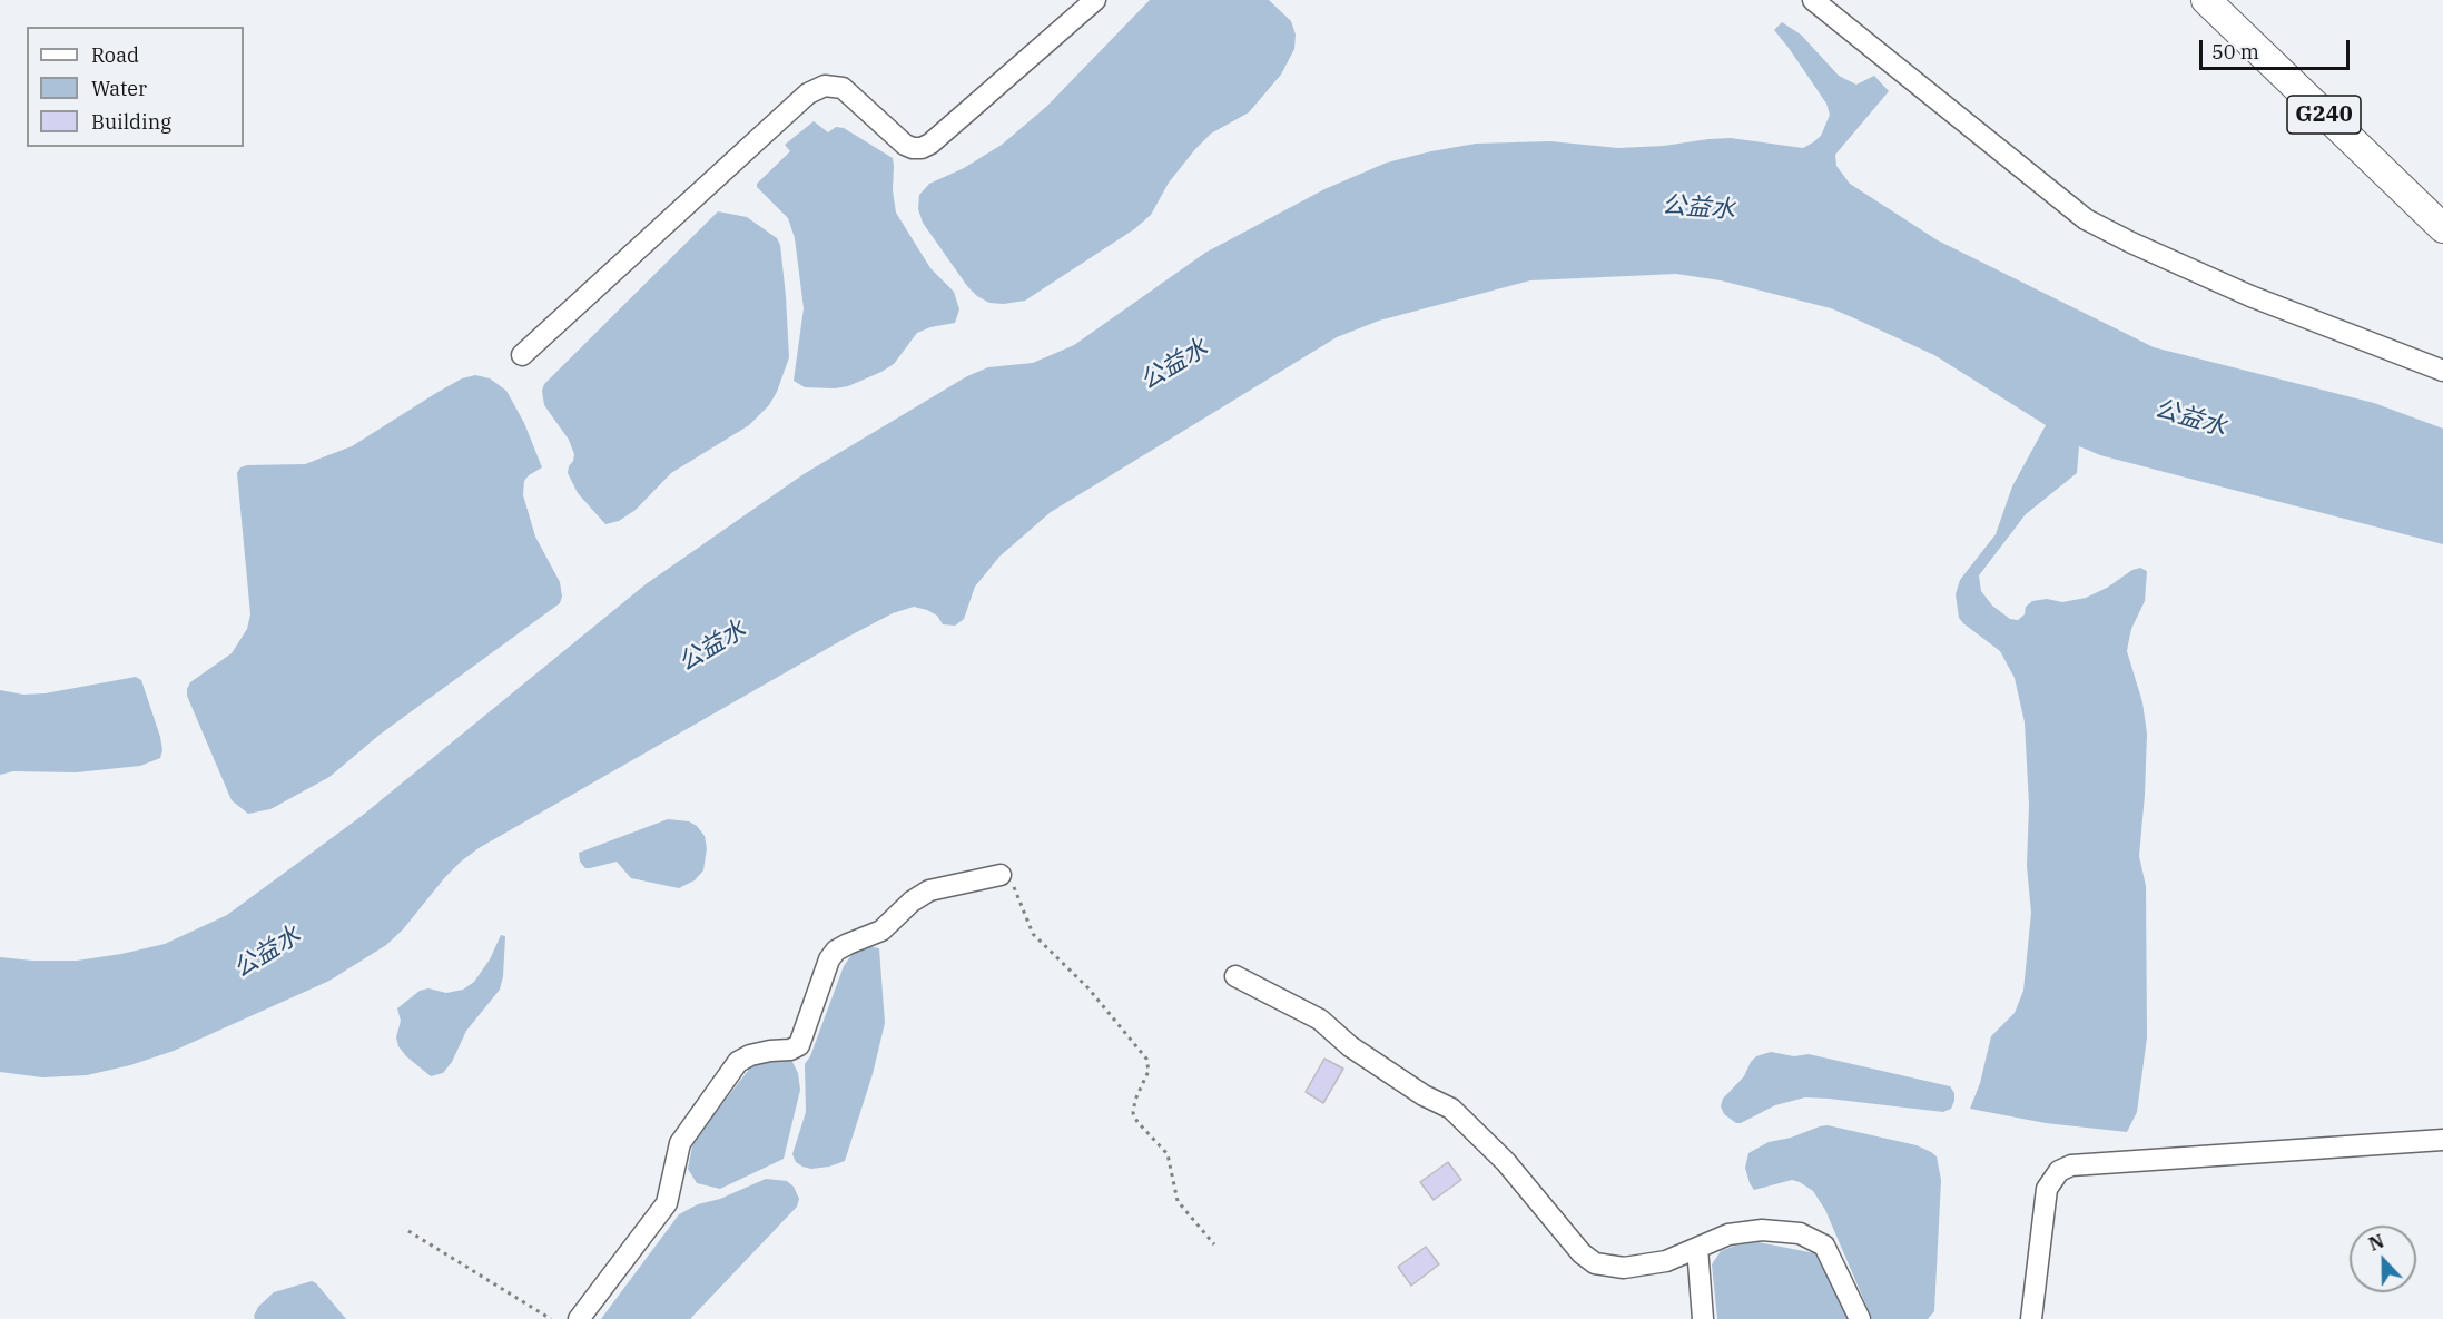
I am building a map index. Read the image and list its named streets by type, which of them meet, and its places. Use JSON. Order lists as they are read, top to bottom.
{
  "streets": {
    "highway": ["G240"]
  },
  "water": ["公益水"],
  "legend": ["Road", "Water", "Building"],
  "scale_bar": "50 m",
  "north": "top"
}
